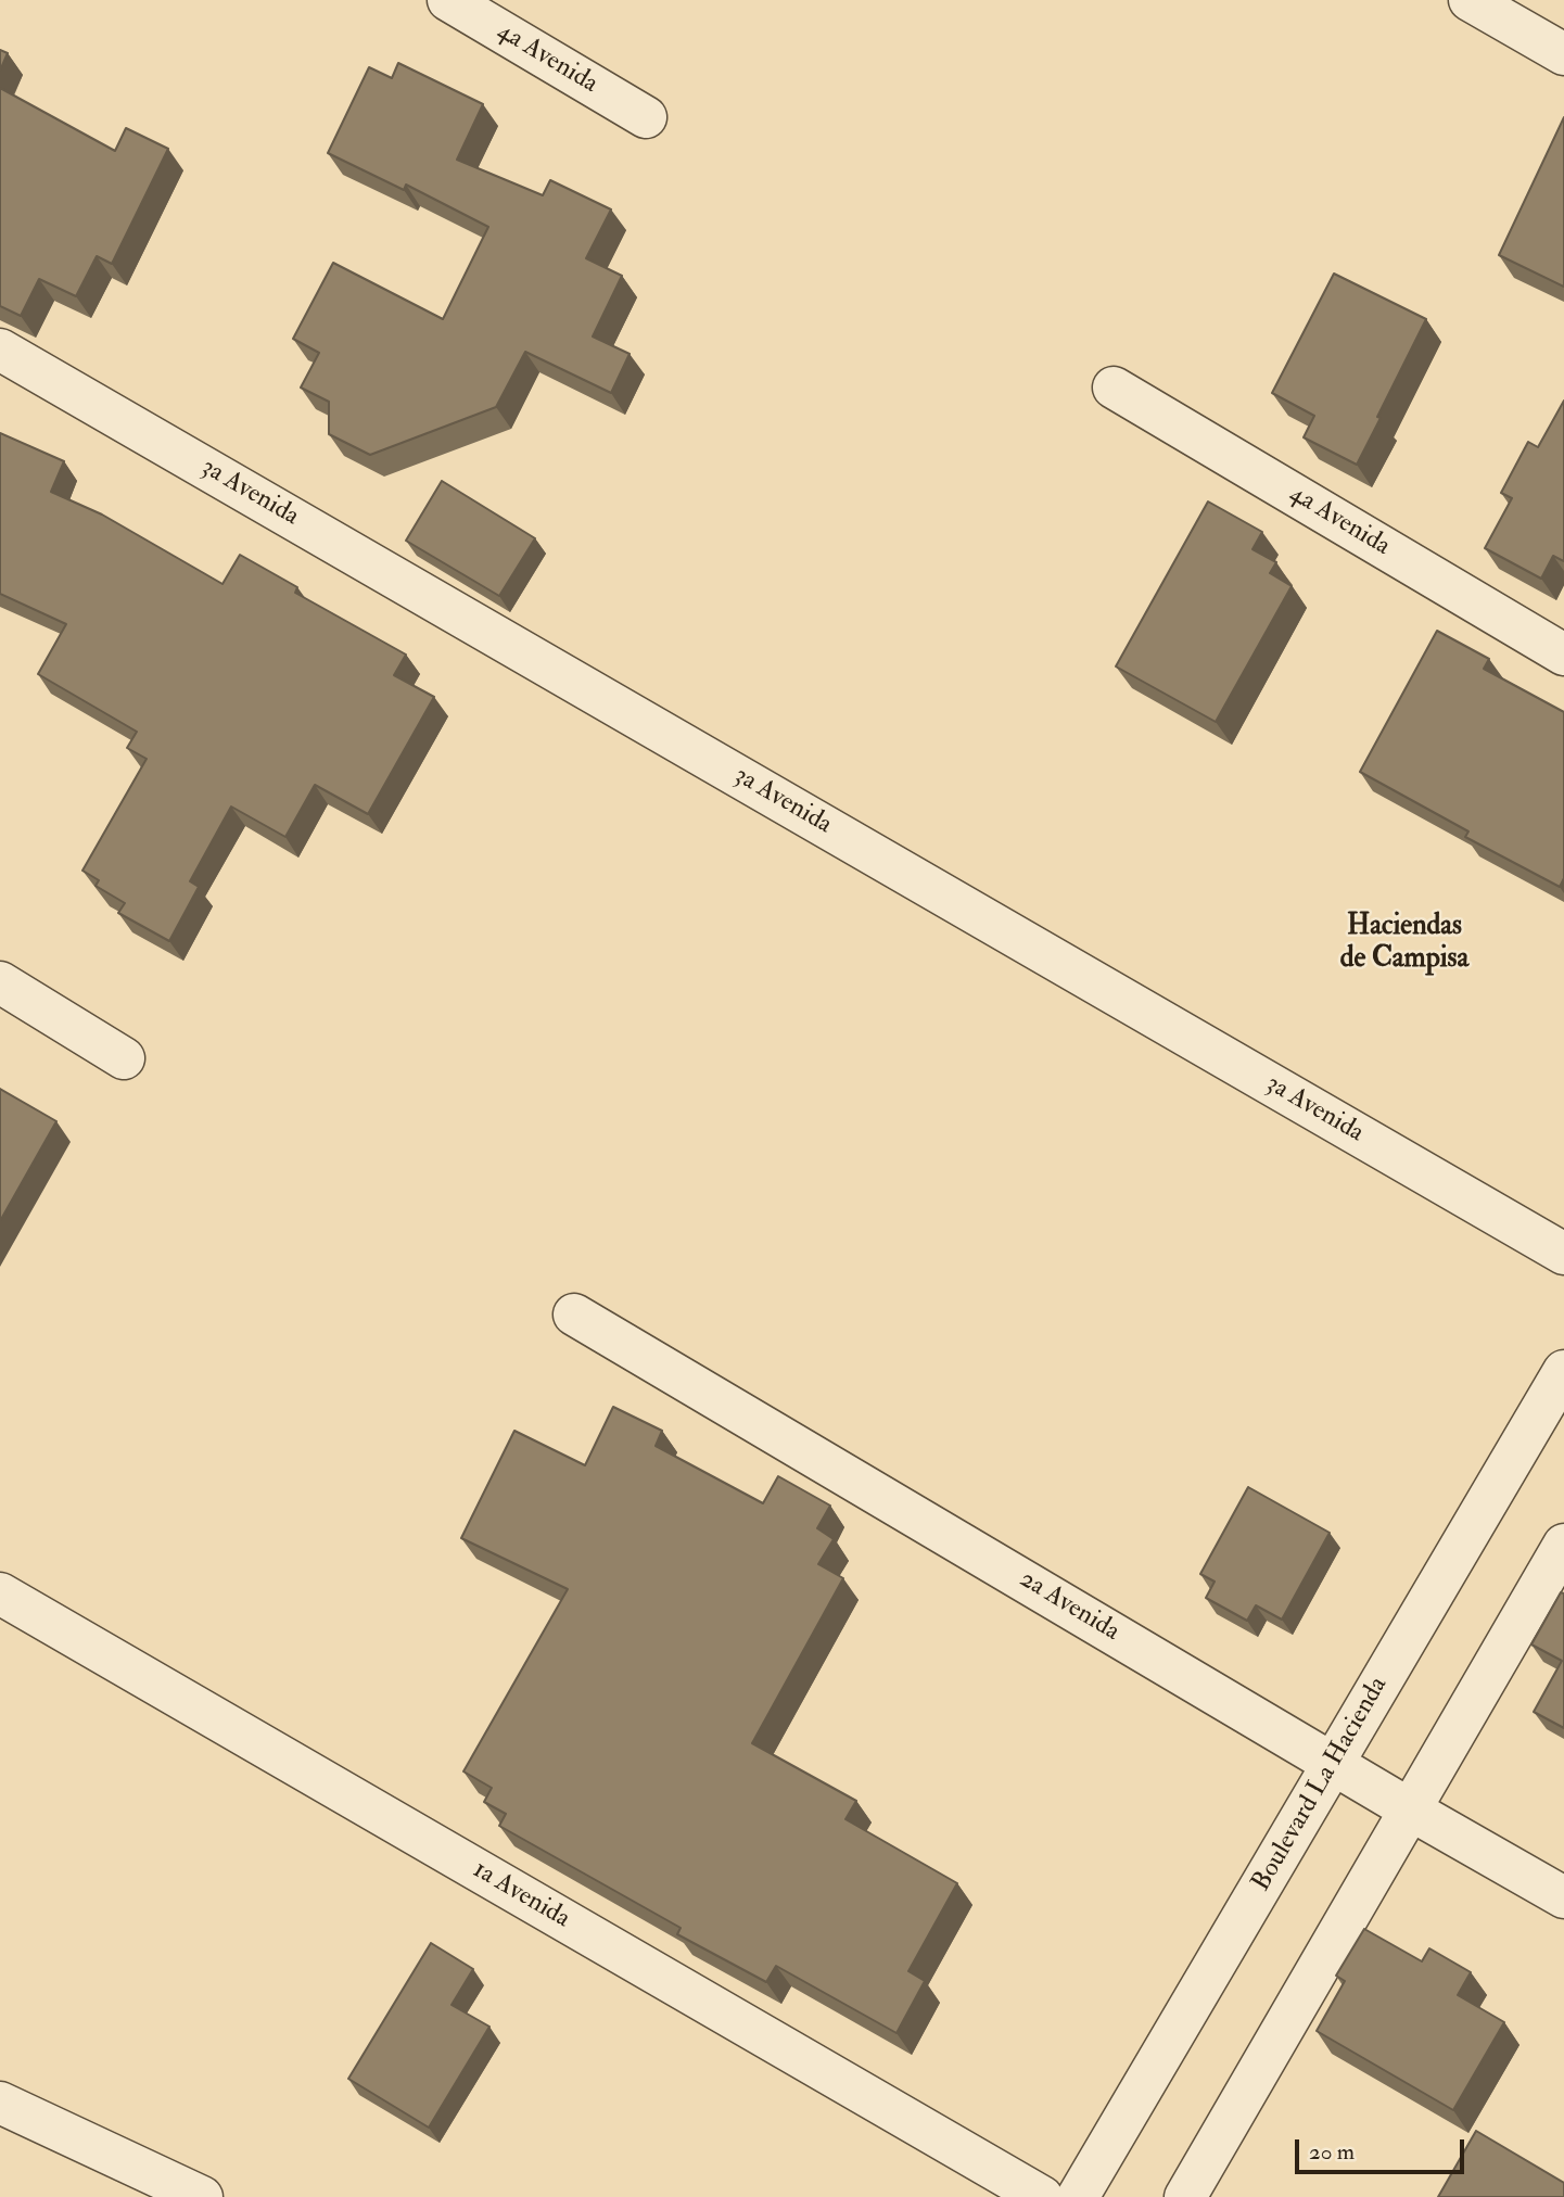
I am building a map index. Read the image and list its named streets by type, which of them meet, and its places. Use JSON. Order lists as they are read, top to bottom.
{
  "streets": {
    "street": [
      "4a Avenida",
      "3a Avenida",
      "2a Avenida",
      "Boulevard La Hacienda",
      "1a Avenida"
    ]
  },
  "crossings": [
    ["2a Avenida", "Boulevard La Hacienda"]
  ],
  "districts": ["Haciendas de Campisa"],
  "scale_bar": "20 m"
}
